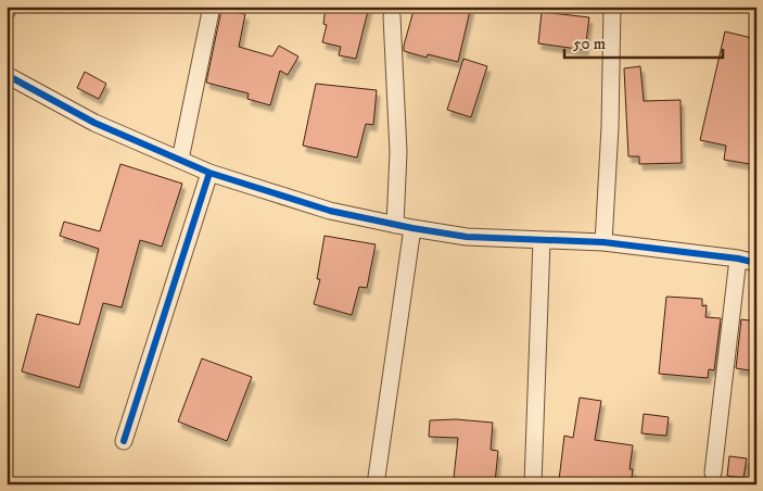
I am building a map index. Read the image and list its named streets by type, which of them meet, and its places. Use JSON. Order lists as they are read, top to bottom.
{
  "scale_bar": "50 m"
}
